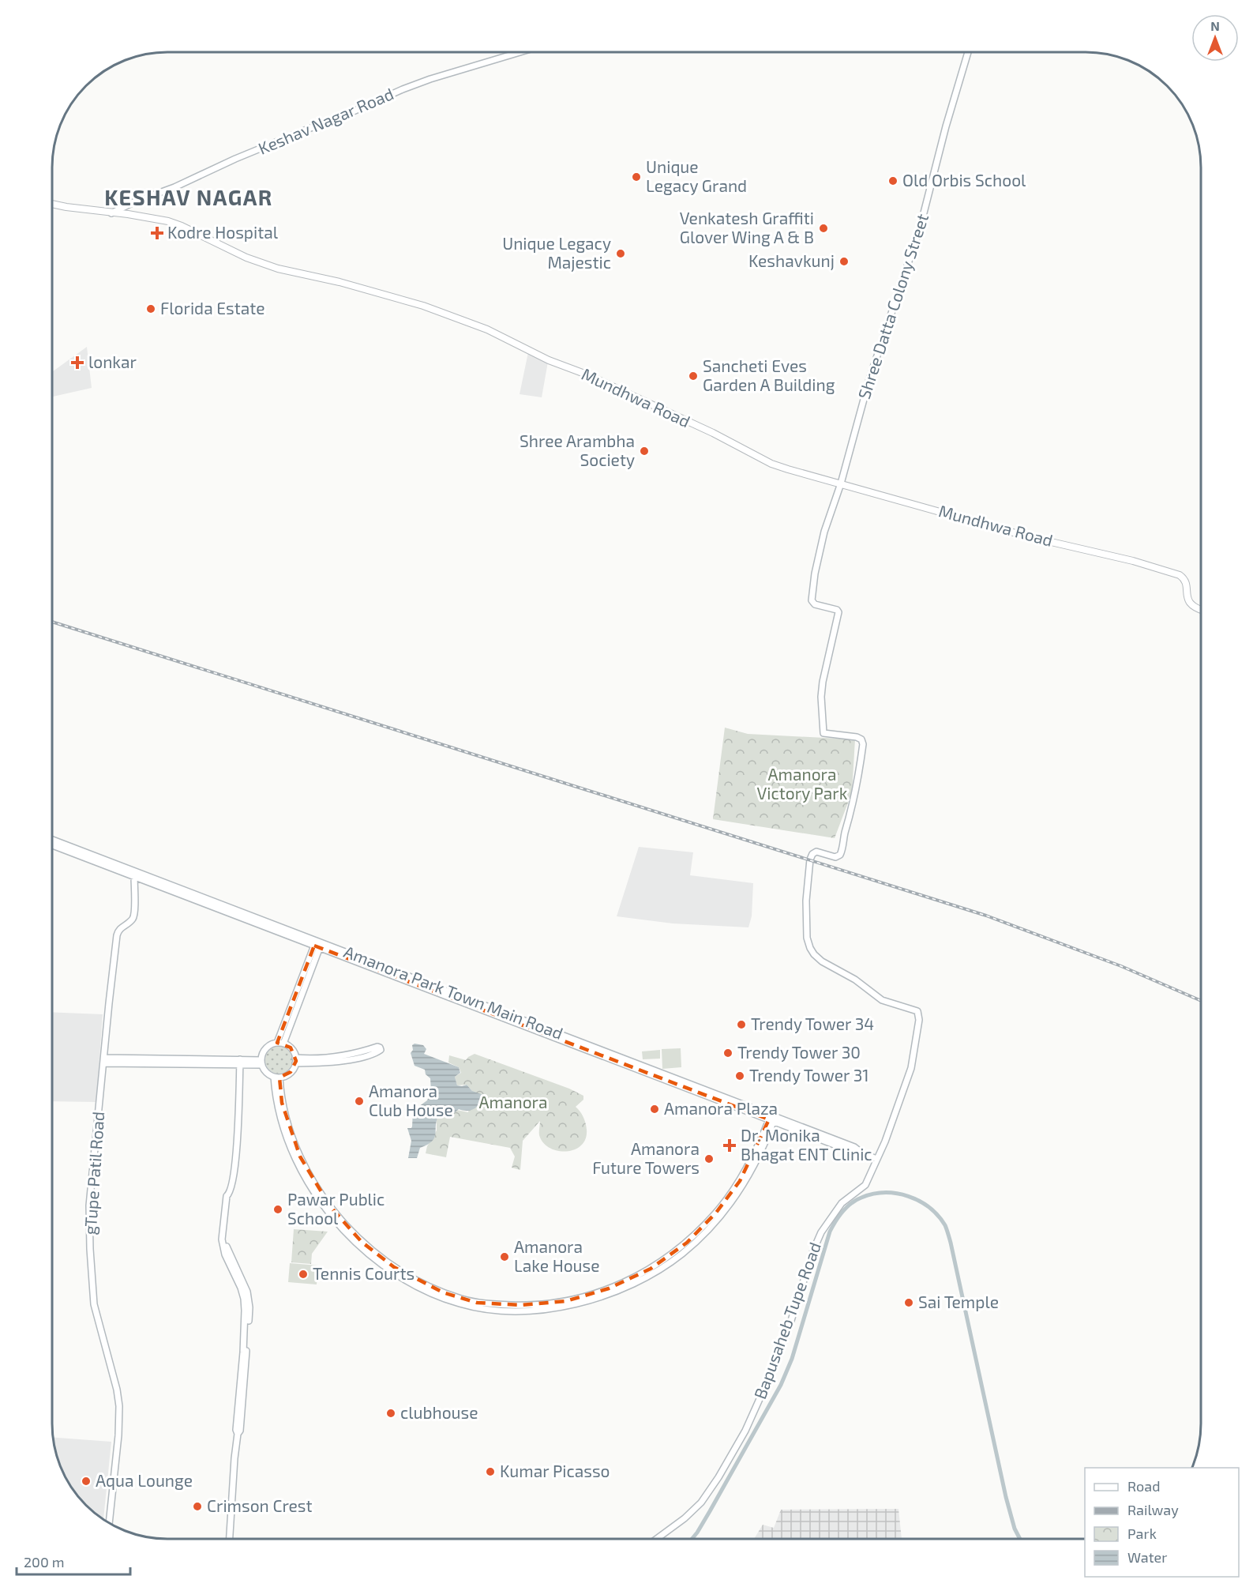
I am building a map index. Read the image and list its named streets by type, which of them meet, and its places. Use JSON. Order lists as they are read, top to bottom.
{
  "streets": {
    "main road": ["Mundhwa Road"],
    "street": [
      "Keshav Nagar Road",
      "Shree Datta Colony Street",
      "Amanora Park Town Main Road",
      "gTupe Patil Road",
      "Bapusaheb Tupe Road"
    ]
  },
  "crossings": [
    ["Keshav Nagar Road", "Mundhwa Road"],
    ["Shree Datta Colony Street", "Mundhwa Road"],
    ["Shree Datta Colony Street", "Amanora Park Town Main Road"],
    ["Shree Datta Colony Street", "Bapusaheb Tupe Road"],
    ["Amanora Park Town Main Road", "gTupe Patil Road"],
    ["Amanora Park Town Main Road", "Bapusaheb Tupe Road"]
  ],
  "districts": ["KESHAV NAGAR"],
  "parks": ["Amanora Victory Park", "Amanora"],
  "places": {
    "other": [
      "Unique Legacy Grand",
      "Old Orbis School",
      "Venkatesh Graffiti Glover Wing A & B",
      "Unique Legacy Majestic",
      "Keshavkunj",
      "Florida Estate",
      "Sancheti Eves Garden A Building",
      "Shree Arambha Society",
      "Trendy Tower 34",
      "Trendy Tower 30",
      "Trendy Tower 31",
      "Amanora Club House",
      "Amanora Plaza",
      "Amanora Future Towers",
      "Pawar Public School",
      "Amanora Lake House",
      "Tennis Courts",
      "Sai Temple",
      "clubhouse",
      "Kumar Picasso",
      "Aqua Lounge",
      "Crimson Crest"
    ],
    "health": ["Kodre Hospital", "lonkar", "Dr. Monika Bhagat ENT Clinic"]
  },
  "legend": [
    "Road",
    "Railway",
    "Park",
    "Water"
  ],
  "scale_bar": "200 m",
  "north": "top"
}
